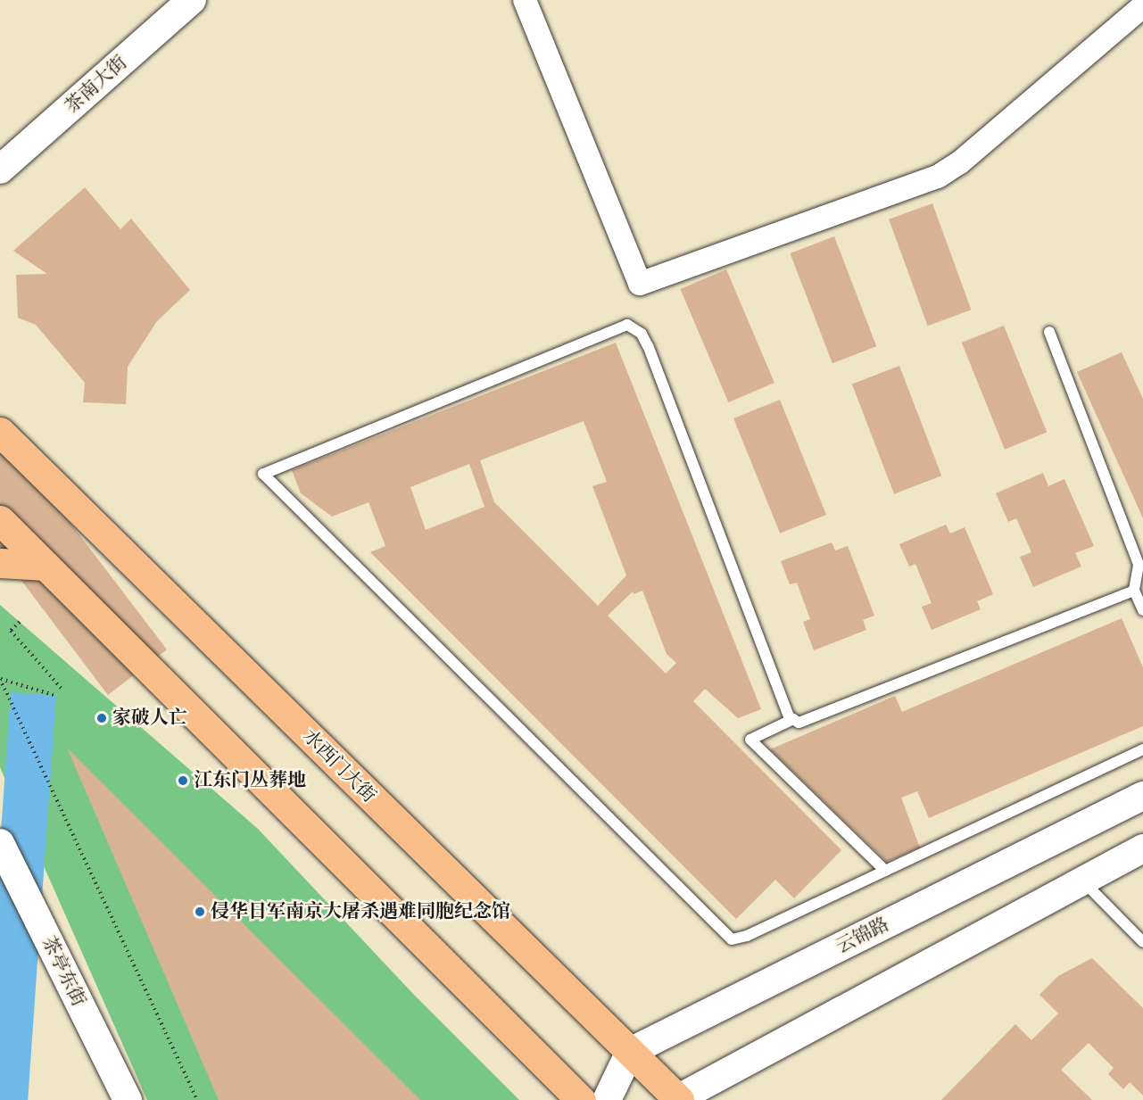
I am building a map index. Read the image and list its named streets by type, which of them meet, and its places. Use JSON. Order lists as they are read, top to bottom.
{
  "streets": {
    "main road": ["水西门大街"],
    "street": ["茶南大街", "云锦路", "茶亭东街"]
  },
  "crossings": [
    ["水西门大街", "云锦路"]
  ],
  "places": ["家破人亡", "江东门丛葬地", "侵华日军南京大屠杀遇难同胞纪念馆"]
}
